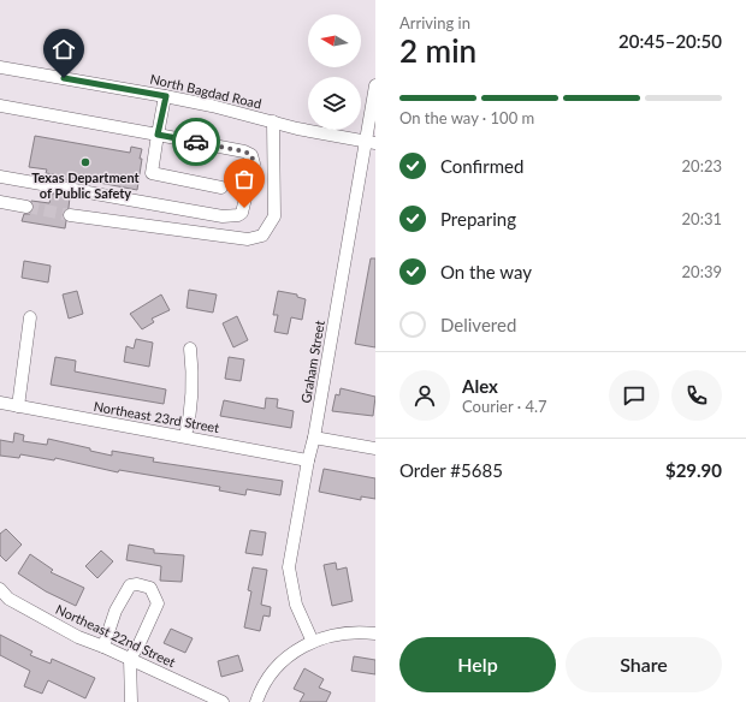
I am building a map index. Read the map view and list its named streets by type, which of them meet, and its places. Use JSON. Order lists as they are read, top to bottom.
{
  "streets": {
    "street": [
      "North Bagdad Road",
      "Graham Street",
      "Northeast 23rd Street",
      "Northeast 22nd Street"
    ]
  },
  "crossings": [
    ["North Bagdad Road", "Graham Street"],
    ["Graham Street", "Northeast 23rd Street"]
  ],
  "places": ["Texas Department of Public Safety"],
  "north": "left",
  "page": {
    "heading": ["2 min", "Arriving in", "20:45–20:50"],
    "panel": [
      "Alex",
      "Courier · 4.7",
      "Order #5685",
      "$29.90"
    ],
    "bar": "On the way · 100 m",
    "list": [
      ["Confirmed", "20:23"],
      ["Preparing", "20:31"],
      ["On the way", "20:39"],
      "Delivered"
    ],
    "buttons": ["Help", "Share"]
  }
}
